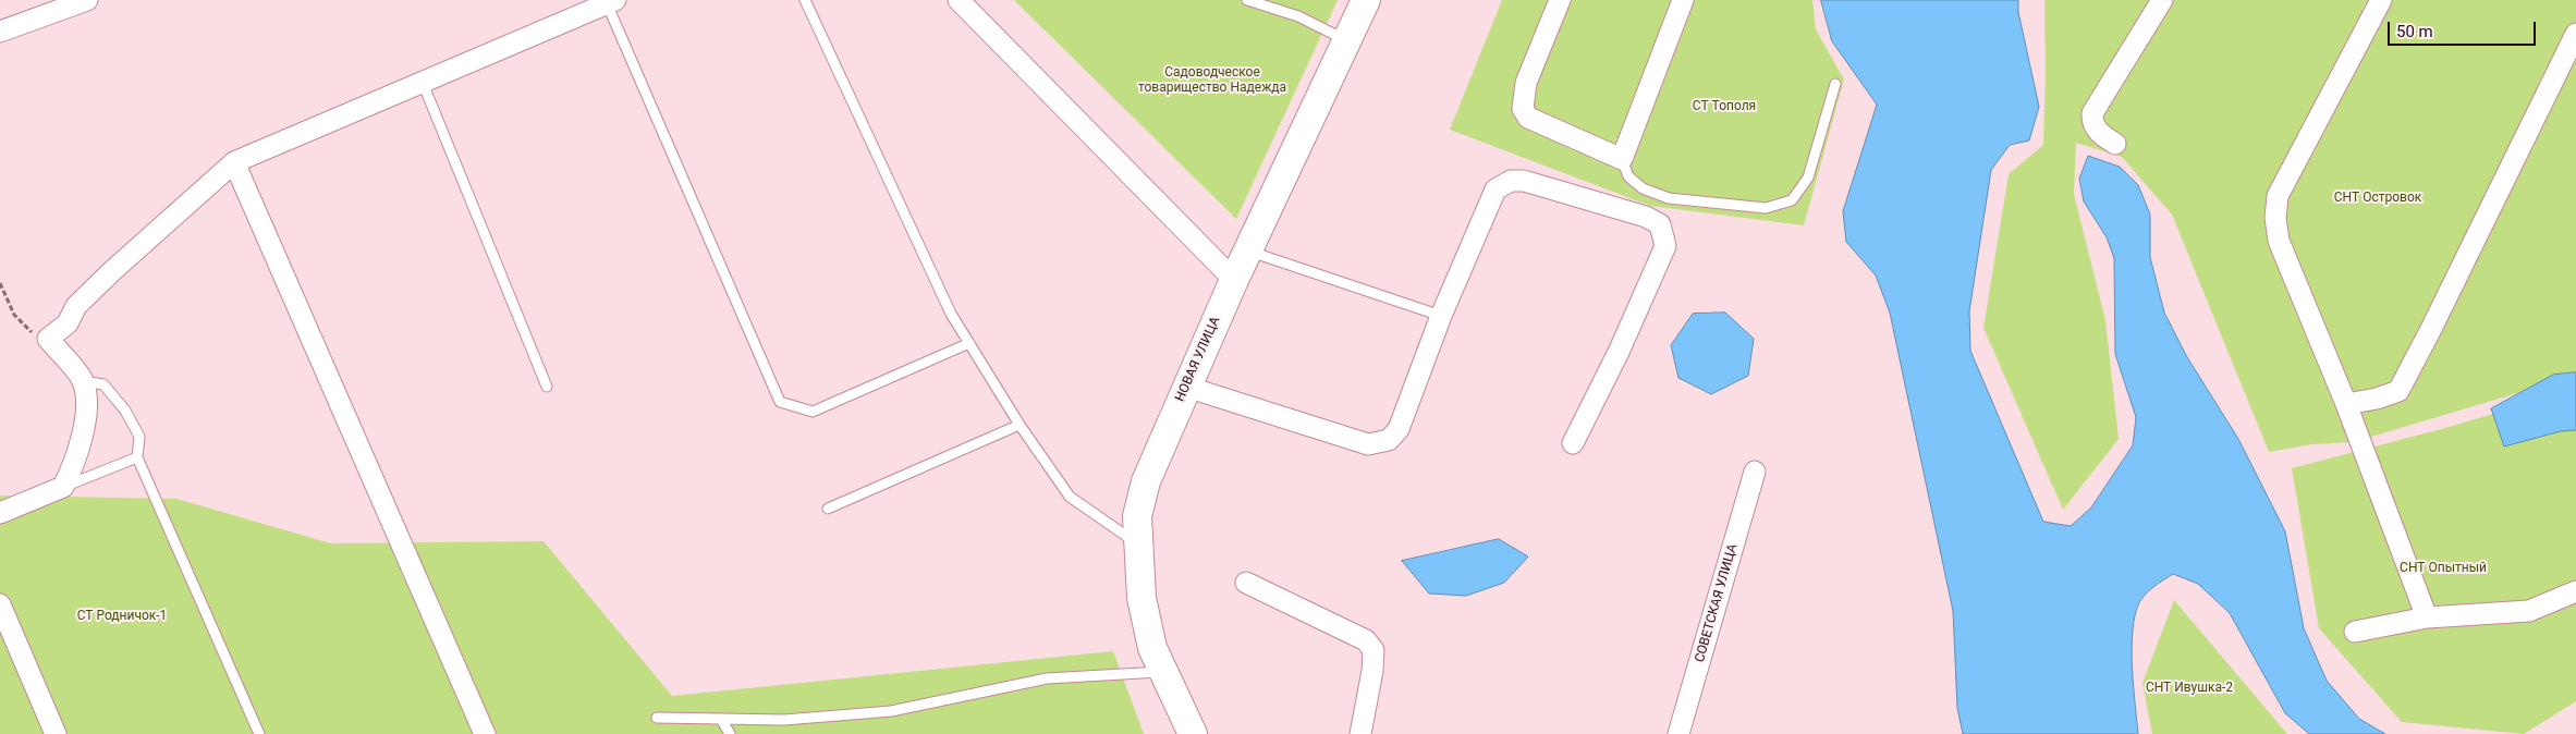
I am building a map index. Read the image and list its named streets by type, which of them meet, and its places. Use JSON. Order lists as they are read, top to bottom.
{
  "streets": {
    "street": ["НОВАЯ УЛИЦА", "СОВЕТСКАЯ УЛИЦА"]
  },
  "parks": [
    "Садоводческое товарищество Надежда",
    "СТ Тополя",
    "СНТ Островок",
    "СНТ Опытный",
    "СТ Родничок-1",
    "СНТ Ивушка-2"
  ],
  "scale_bar": "50 m"
}
